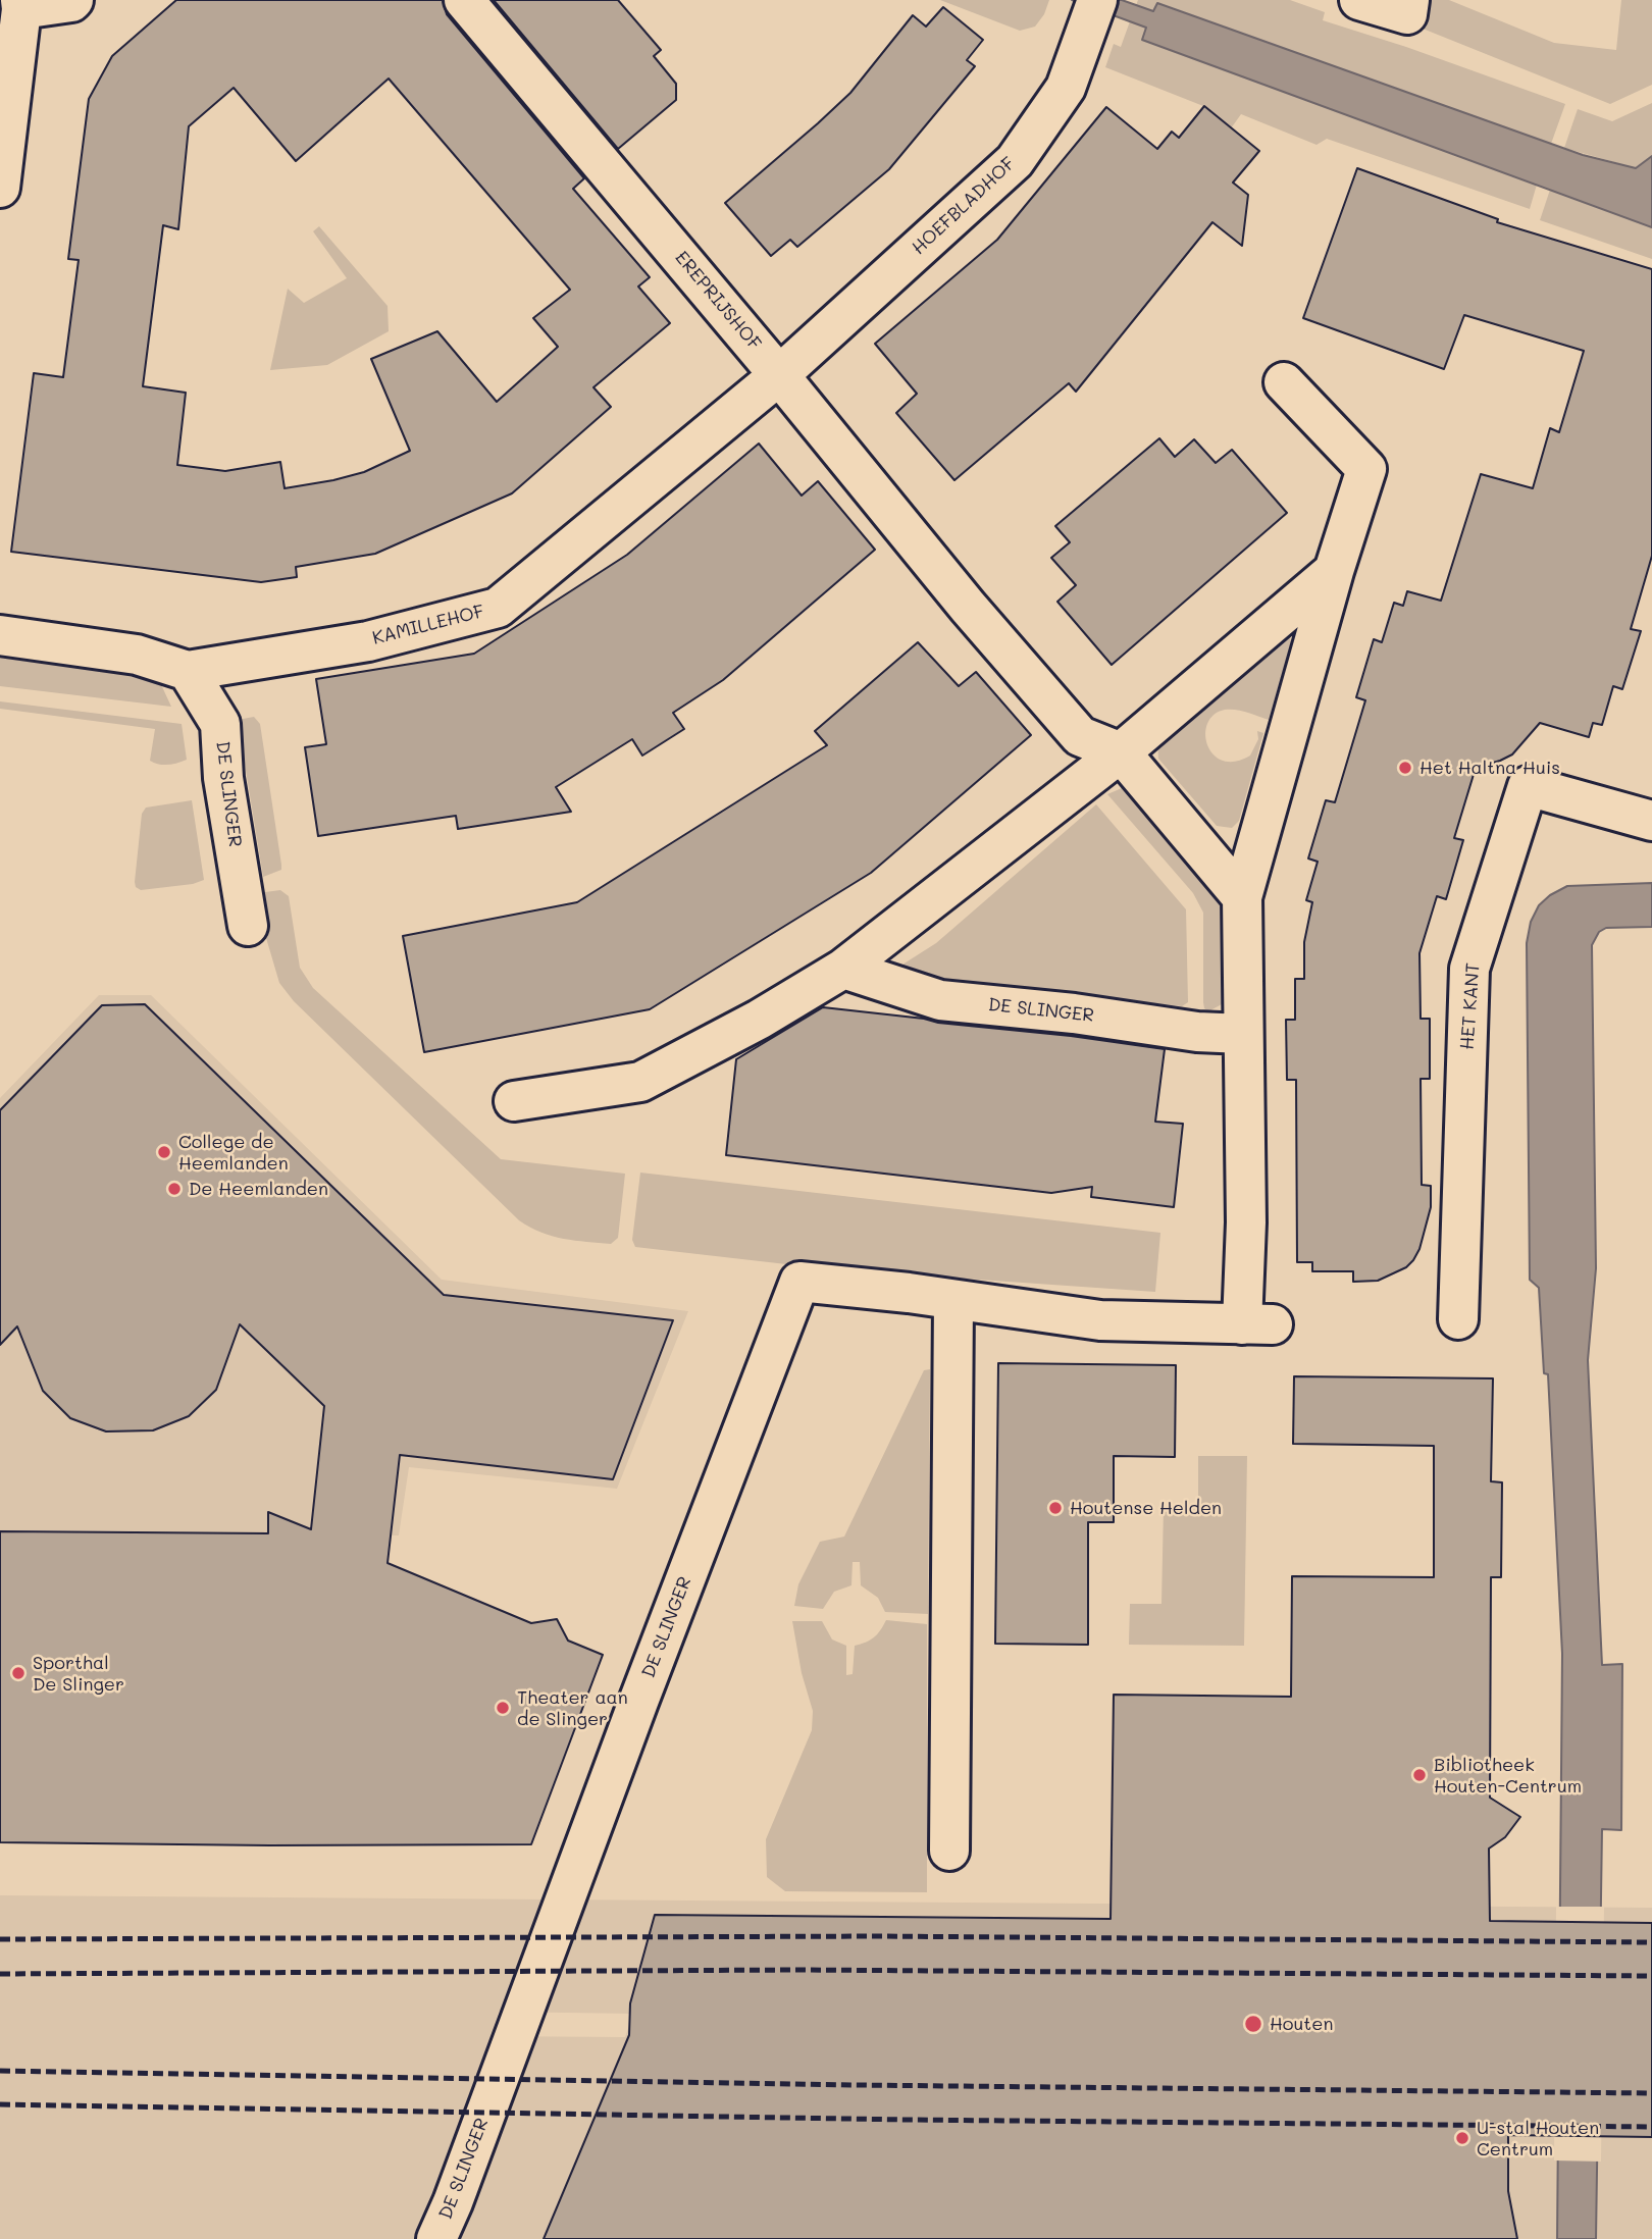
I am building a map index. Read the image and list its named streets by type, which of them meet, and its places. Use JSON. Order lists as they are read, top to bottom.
{
  "streets": {
    "street": [
      "HOEFBLADHOF",
      "EREPRIJSHOF",
      "KAMILLEHOF",
      "DE SLINGER",
      "HET KANT"
    ]
  },
  "crossings": [
    ["HOEFBLADHOF", "EREPRIJSHOF"],
    ["HOEFBLADHOF", "KAMILLEHOF"],
    ["EREPRIJSHOF", "KAMILLEHOF"],
    ["KAMILLEHOF", "DE SLINGER"]
  ],
  "places": [
    "Het Haltna Huis",
    "College de Heemlanden",
    "De Heemlanden",
    "Houtense Helden",
    "Sporthal De Slinger",
    "Theater aan de Slinger",
    "Bibliotheek Houten-Centrum",
    "Houten",
    "U-stal Houten Centrum"
  ]
}
